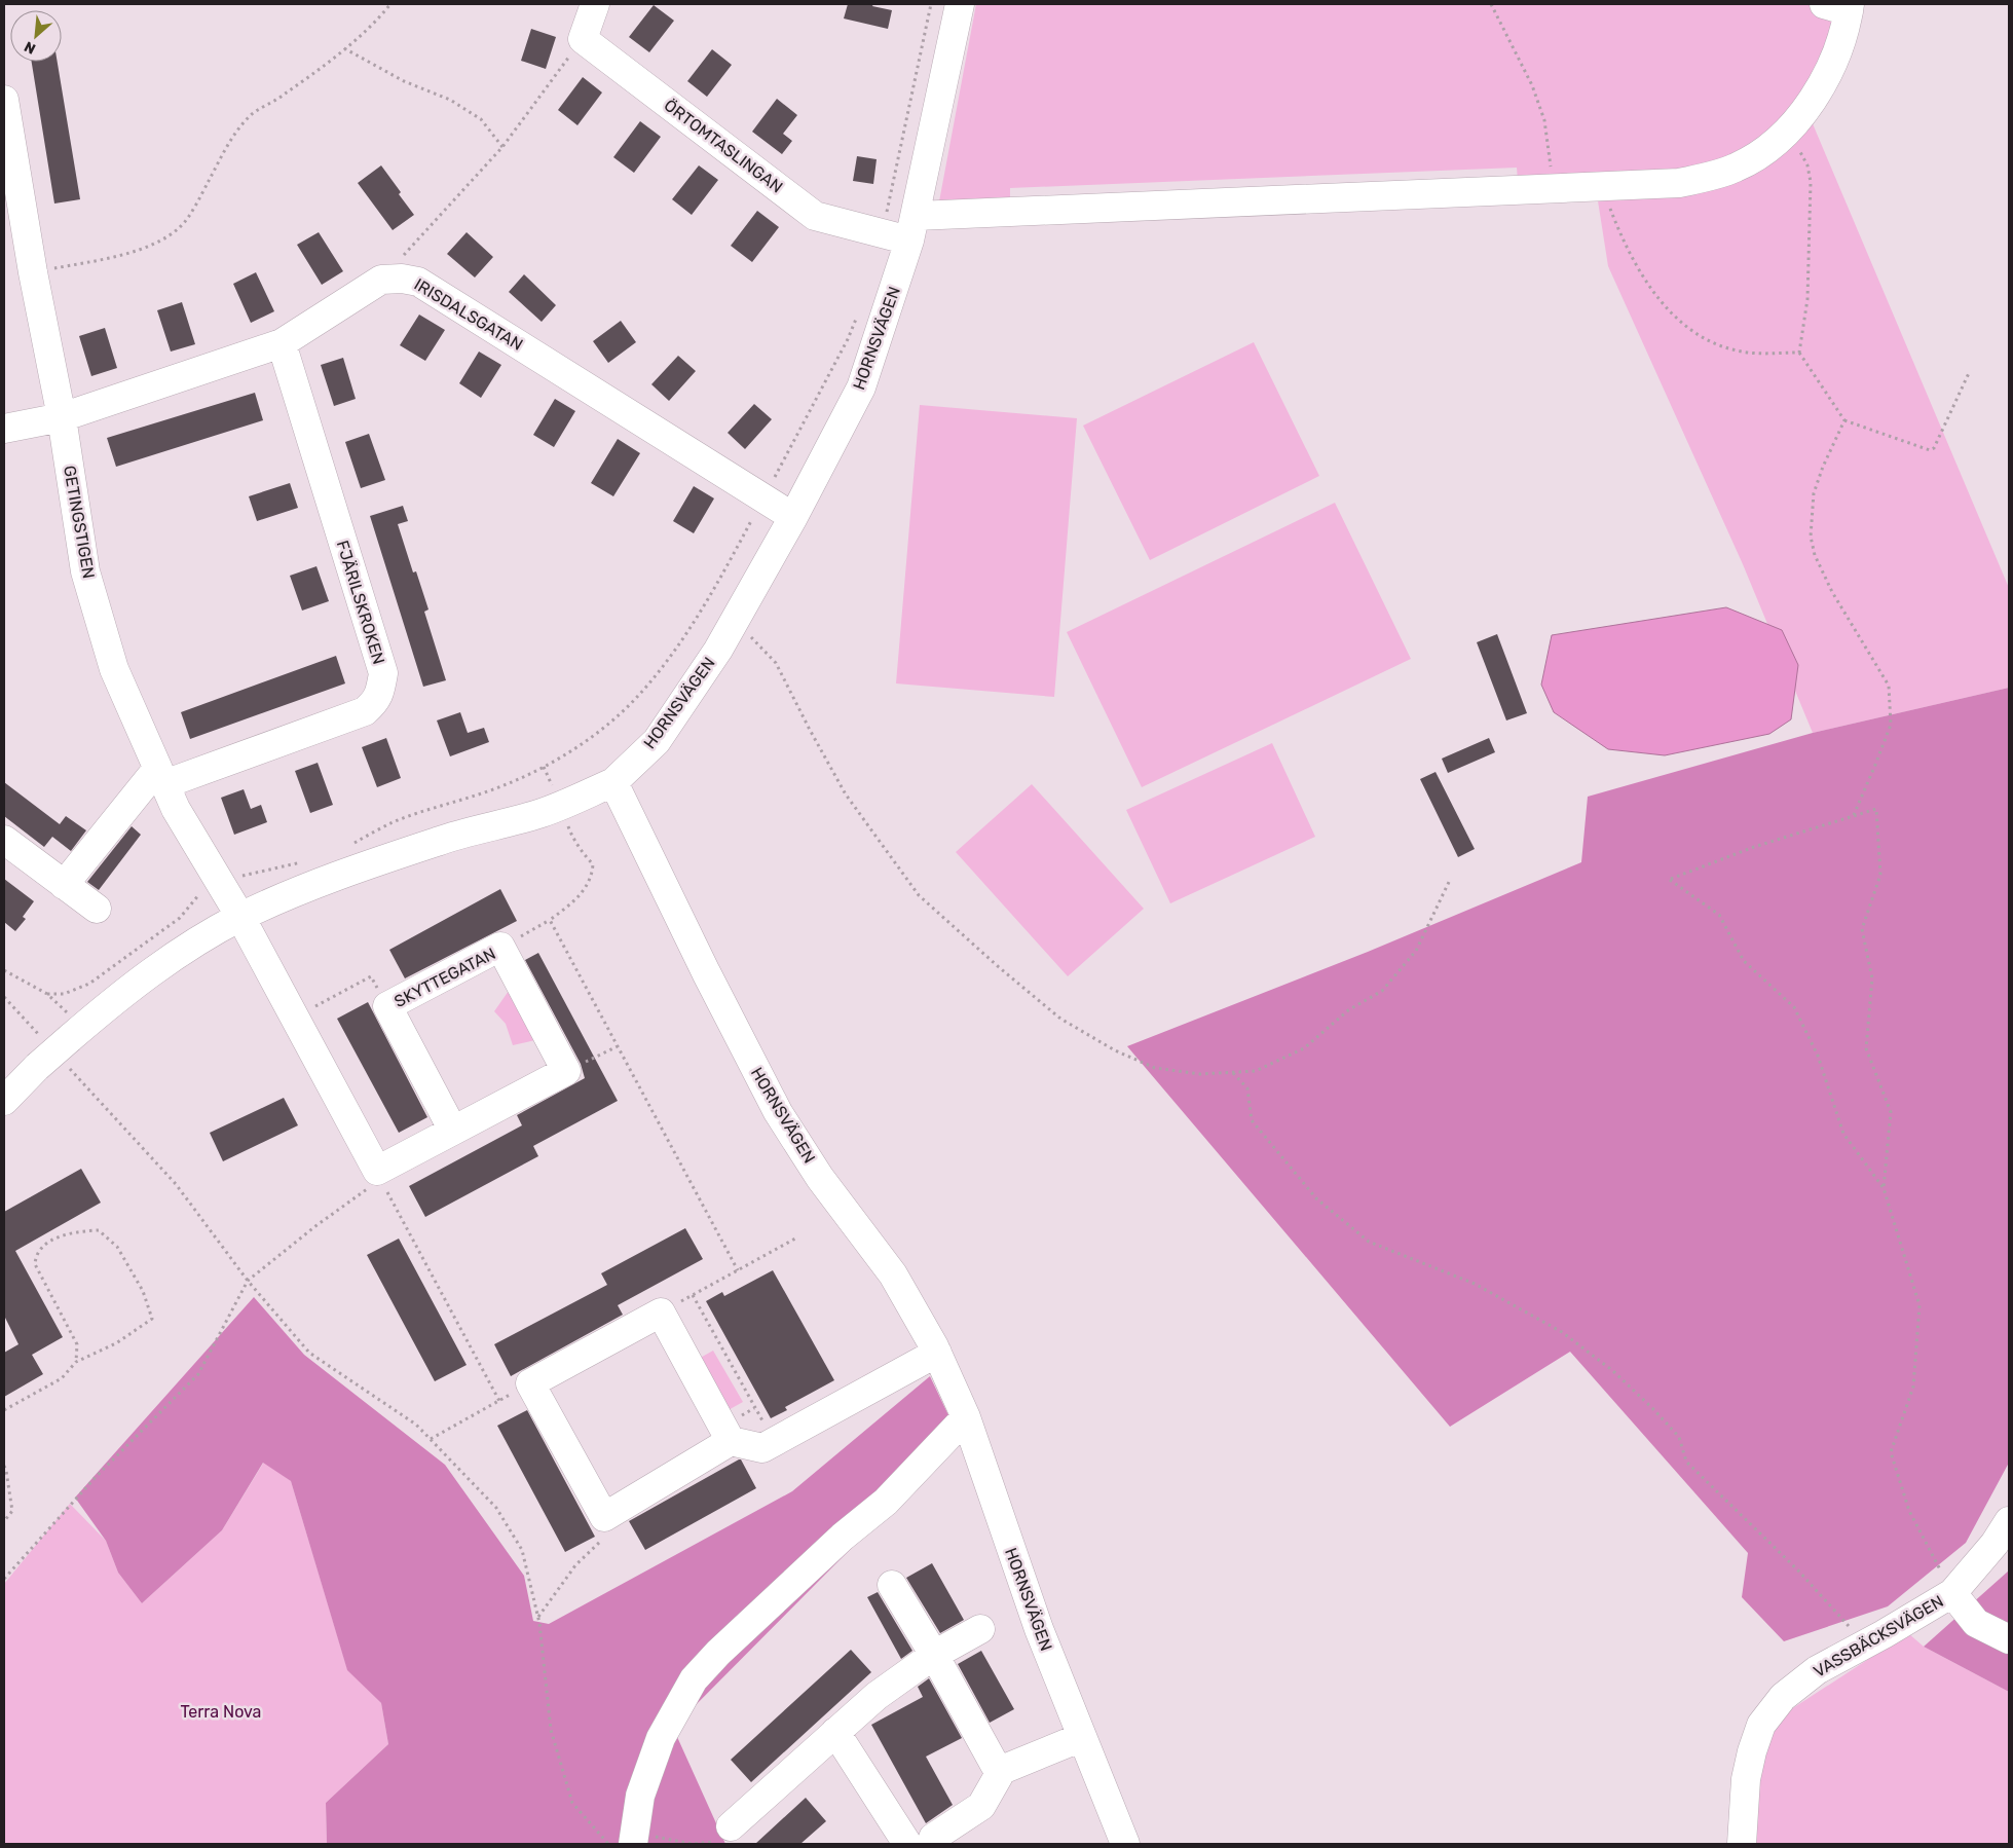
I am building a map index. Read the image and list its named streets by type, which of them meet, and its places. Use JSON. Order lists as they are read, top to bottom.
{
  "streets": {
    "street": [
      "ÖRTOMTASLINGAN",
      "IRISDALSGATAN",
      "HORNSVÄGEN",
      "GETINGSTIGEN",
      "FJÄRILSKROKEN",
      "SKYTTEGATAN",
      "VASSBÄCKSVÄGEN"
    ]
  },
  "crossings": [
    ["ÖRTOMTASLINGAN", "HORNSVÄGEN"],
    ["IRISDALSGATAN", "HORNSVÄGEN"],
    ["GETINGSTIGEN", "FJÄRILSKROKEN"]
  ],
  "parks": ["Terra Nova"],
  "north": "bottom left"
}
